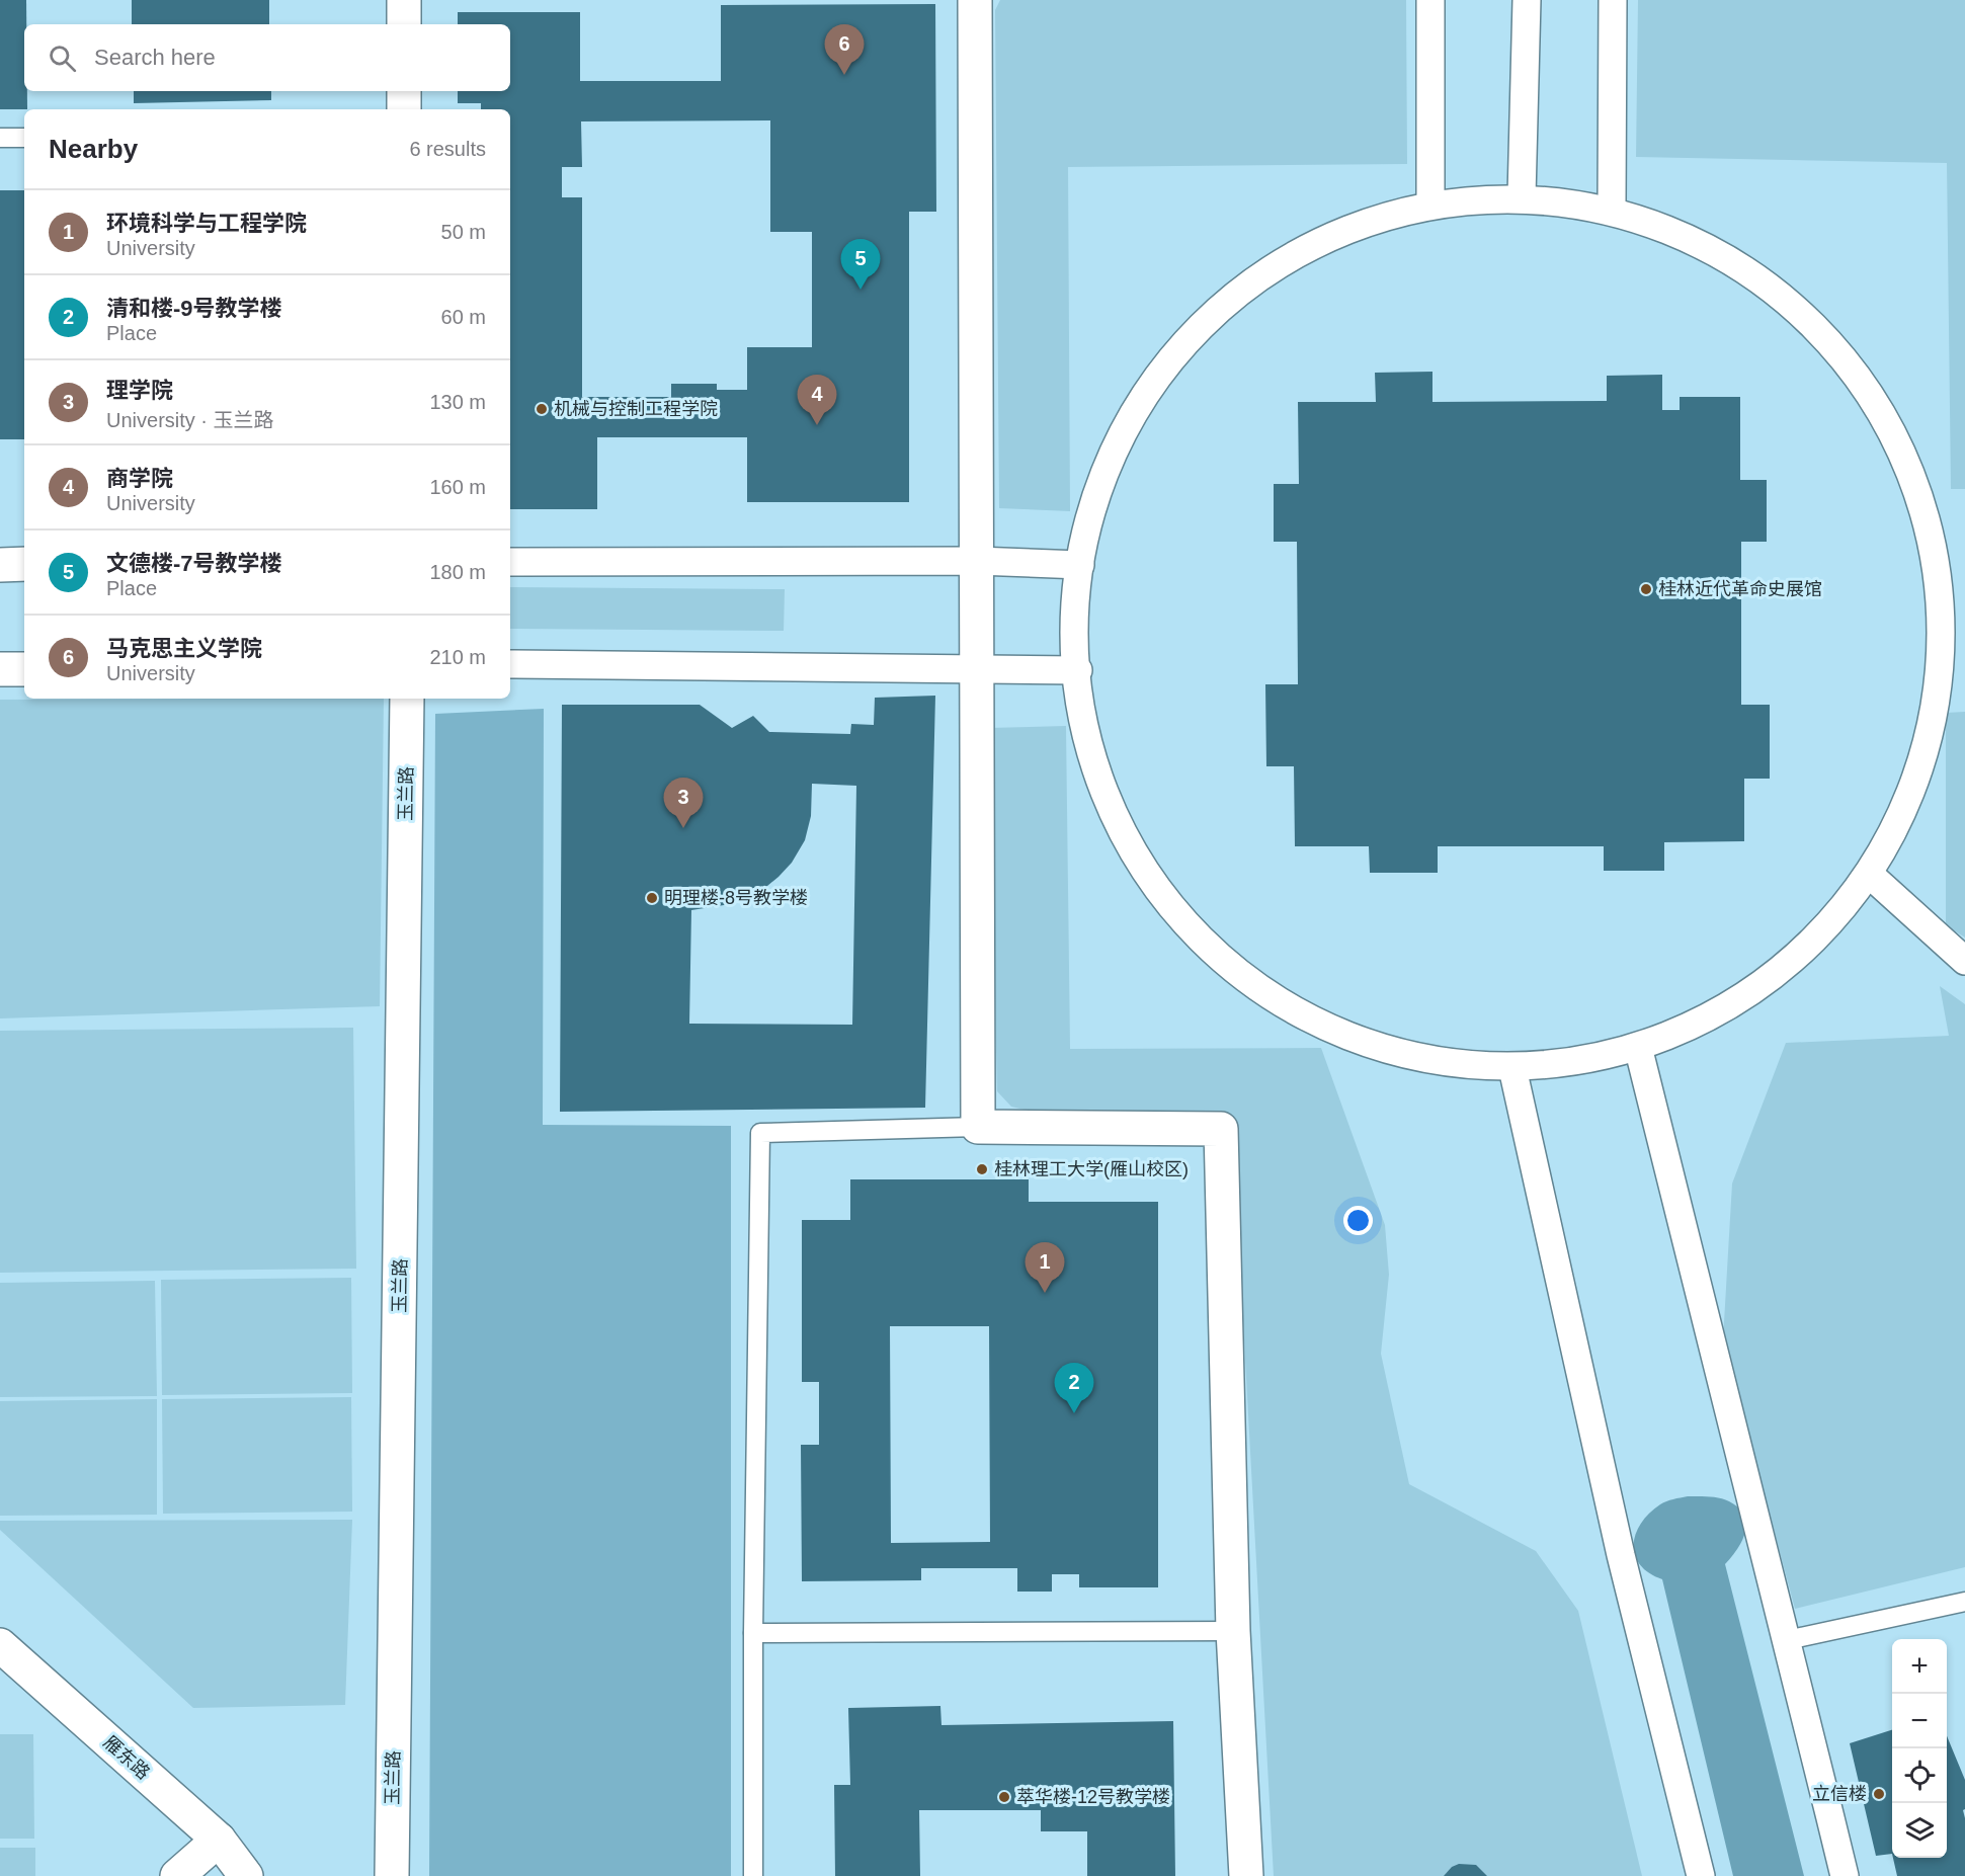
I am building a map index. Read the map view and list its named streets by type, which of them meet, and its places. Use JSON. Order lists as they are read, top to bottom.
{
  "streets": {
    "street": ["玉兰路", "雁东路"]
  },
  "places": [
    "机械与控制工程学院",
    "桂林近代革命史展馆",
    "明理楼-8号教学楼",
    "桂林理工大学(雁山校区)",
    "立信楼",
    "萃华楼-12号教学楼"
  ],
  "page": {
    "pins": [
      "6",
      "5",
      "4",
      "3",
      "1",
      "2"
    ],
    "search": "Search here",
    "heading": ["Nearby", "6 results"],
    "list": [
      {
        "mark": "1",
        "name": "环境科学与工程学院",
        "note": "University",
        "value": "50 m"
      },
      {
        "mark": "2",
        "name": "清和楼-9号教学楼",
        "note": "Place",
        "value": "60 m"
      },
      {
        "mark": "3",
        "name": "理学院",
        "note": "University · 玉兰路",
        "value": "130 m"
      },
      {
        "mark": "4",
        "name": "商学院",
        "note": "University",
        "value": "160 m"
      },
      {
        "mark": "5",
        "name": "文德楼-7号教学楼",
        "note": "Place",
        "value": "180 m"
      },
      {
        "mark": "6",
        "name": "马克思主义学院",
        "note": "University",
        "value": "210 m"
      }
    ],
    "map_buttons": ["+", "−"]
  }
}
